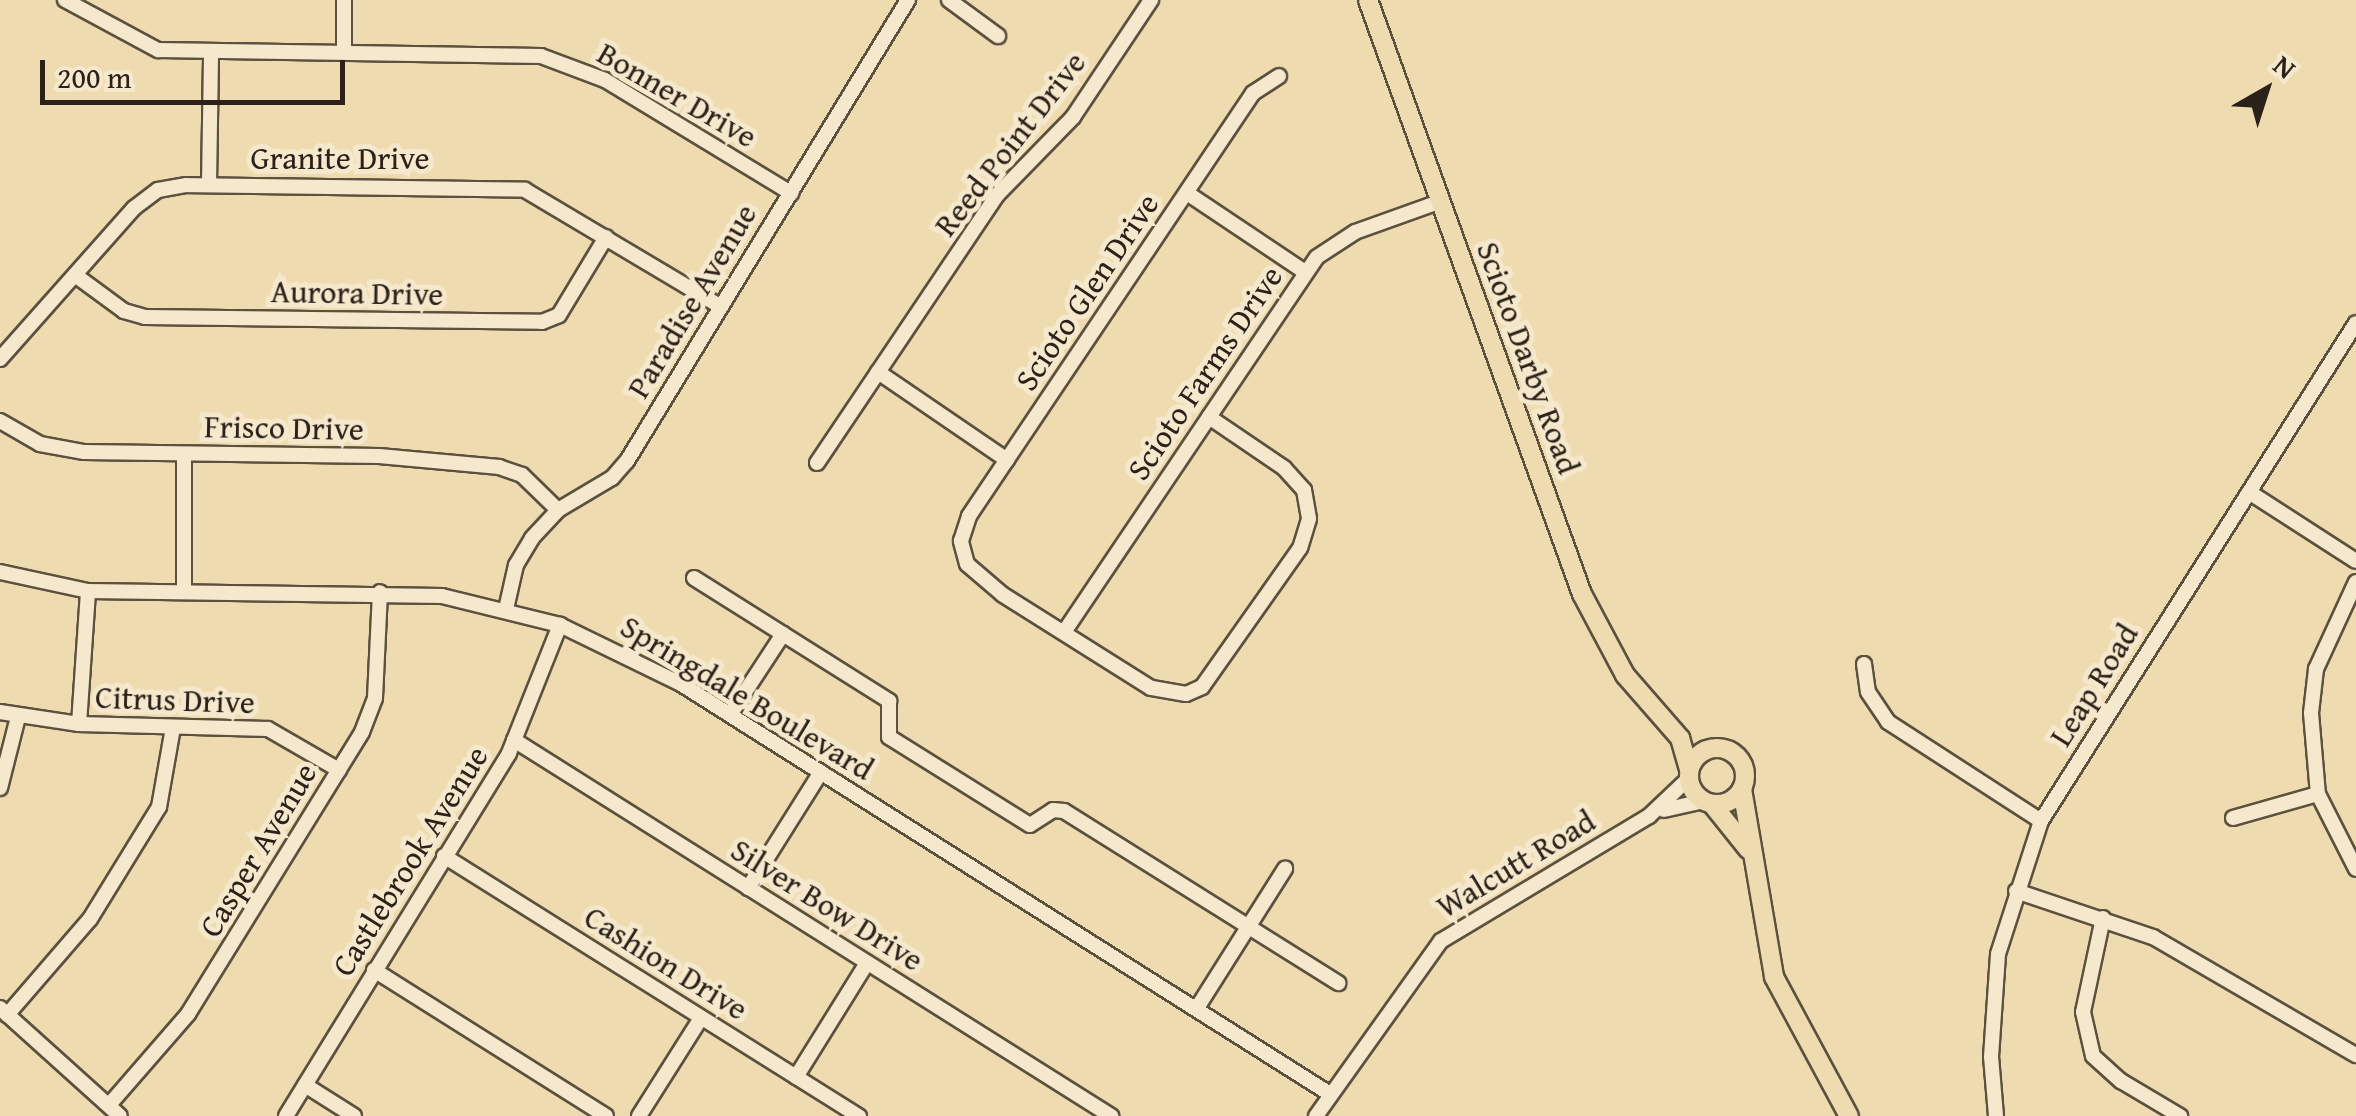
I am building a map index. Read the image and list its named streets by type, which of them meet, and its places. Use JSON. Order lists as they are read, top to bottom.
{
  "streets": {
    "main road": ["Scioto Darby Road"],
    "street": [
      "Bonner Drive",
      "Reed Point Drive",
      "Granite Drive",
      "Scioto Glen Drive",
      "Aurora Drive",
      "Paradise Avenue",
      "Scioto Farms Drive",
      "Frisco Drive",
      "Leap Road",
      "Springdale Boulevard",
      "Citrus Drive",
      "Casper Avenue",
      "Castlebrook Avenue",
      "Walcutt Road",
      "Silver Bow Drive",
      "Cashion Drive"
    ]
  },
  "crossings": [
    ["Bonner Drive", "Paradise Avenue"],
    ["Granite Drive", "Aurora Drive"],
    ["Granite Drive", "Paradise Avenue"],
    ["Scioto Glen Drive", "Scioto Farms Drive"],
    ["Paradise Avenue", "Frisco Drive"],
    ["Paradise Avenue", "Springdale Boulevard"],
    ["Scioto Darby Road", "Scioto Farms Drive"],
    ["Scioto Darby Road", "Walcutt Road"],
    ["Springdale Boulevard", "Casper Avenue"],
    ["Springdale Boulevard", "Castlebrook Avenue"],
    ["Springdale Boulevard", "Walcutt Road"],
    ["Citrus Drive", "Casper Avenue"],
    ["Castlebrook Avenue", "Silver Bow Drive"],
    ["Castlebrook Avenue", "Cashion Drive"]
  ],
  "scale_bar": "200 m",
  "north": "top right"
}
